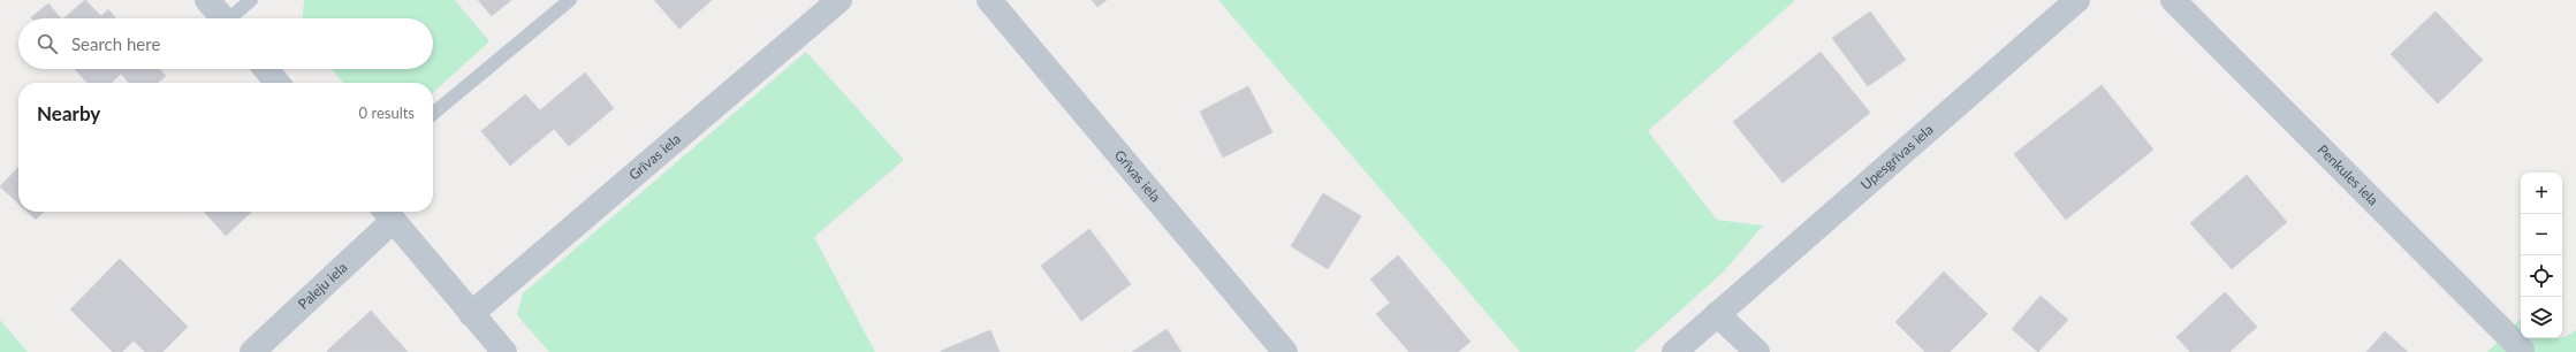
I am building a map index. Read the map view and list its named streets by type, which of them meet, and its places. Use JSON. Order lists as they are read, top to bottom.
{
  "streets": {
    "street": [
      "Grīvas iela",
      "Upesgrīvas iela",
      "Penkules iela",
      "Paleju iela"
    ]
  },
  "crossings": [
    ["Grīvas iela", "Paleju iela"]
  ],
  "page": {
    "search": "Search here",
    "heading": ["Nearby", "0 results"],
    "map_buttons": ["+", "−"]
  }
}
